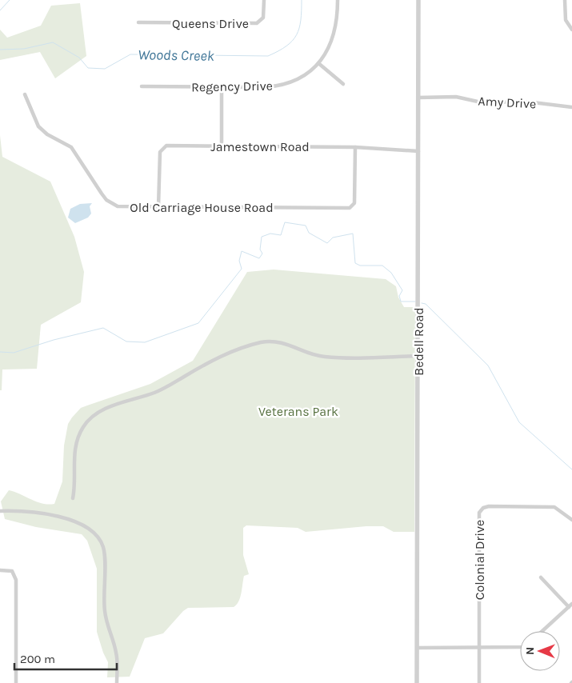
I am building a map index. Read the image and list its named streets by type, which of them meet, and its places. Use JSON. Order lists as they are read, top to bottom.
{
  "streets": {
    "street": [
      "Queens Drive",
      "Regency Drive",
      "Amy Drive",
      "Jamestown Road",
      "Old Carriage House Road",
      "Bedell Road",
      "Colonial Drive"
    ]
  },
  "crossings": [
    ["Amy Drive", "Bedell Road"],
    ["Jamestown Road", "Old Carriage House Road"],
    ["Jamestown Road", "Bedell Road"]
  ],
  "water": ["Woods Creek"],
  "parks": ["Veterans Park"],
  "scale_bar": "200 m",
  "north": "left"
}
